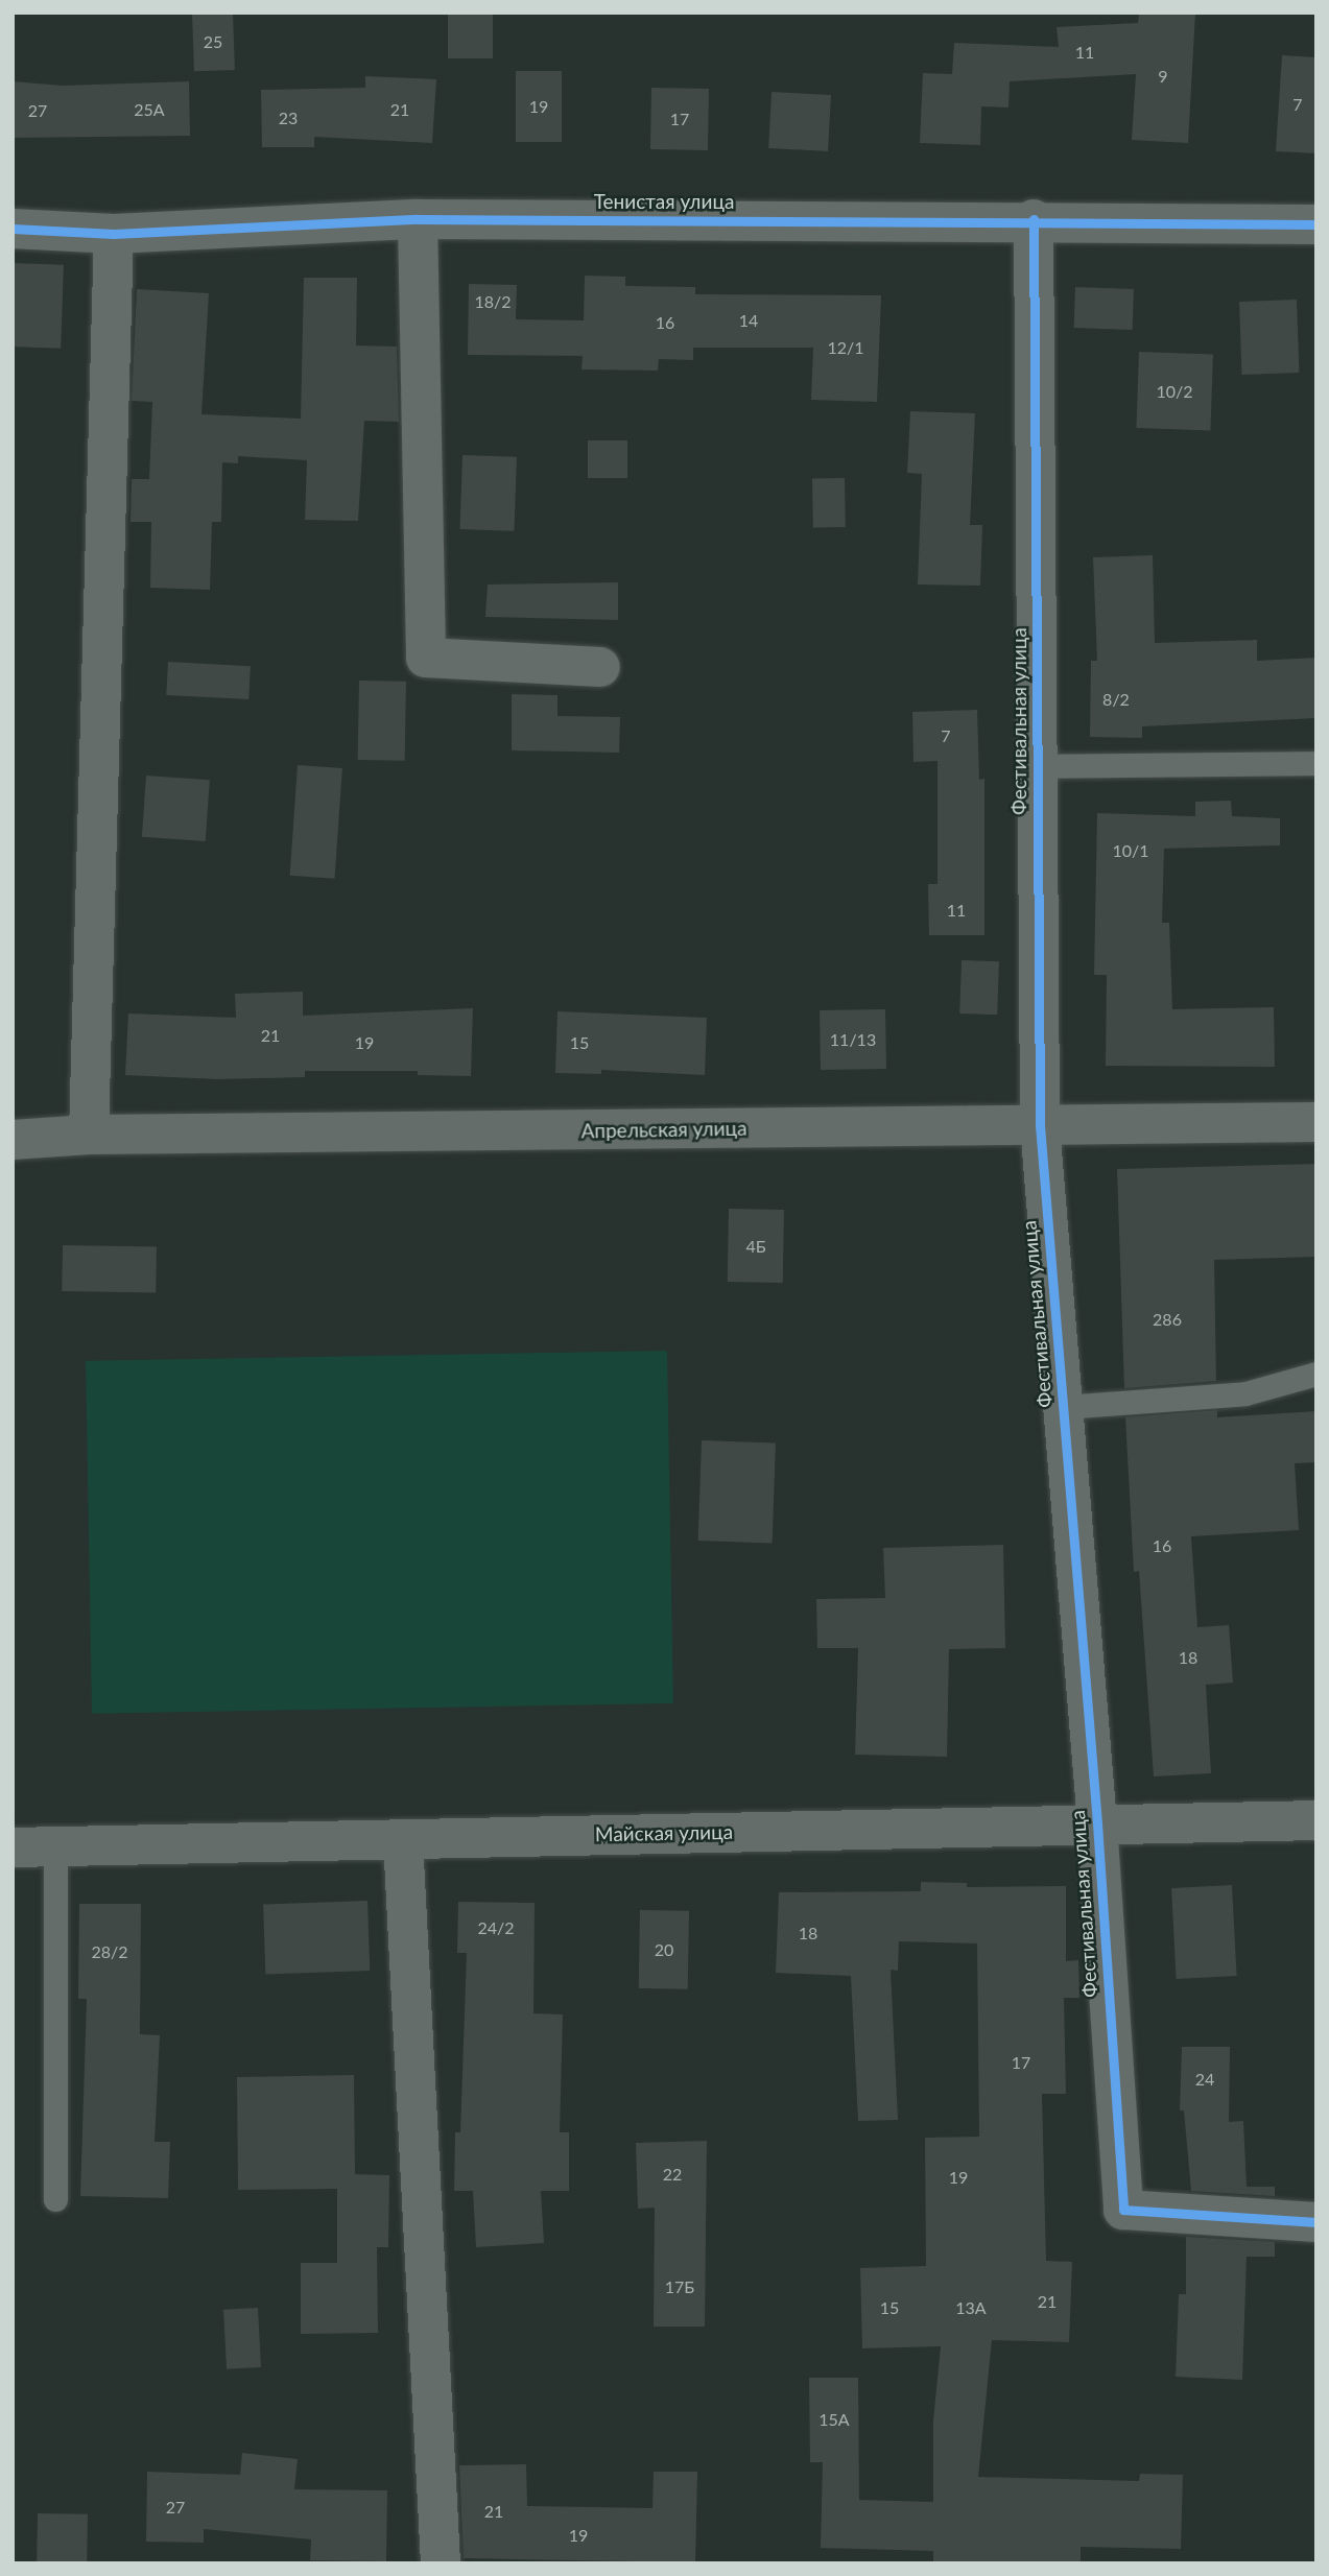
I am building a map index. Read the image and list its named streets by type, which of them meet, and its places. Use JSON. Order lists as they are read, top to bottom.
{
  "streets": {
    "street": [
      "Тенистая улица",
      "Фестивальная улица",
      "Апрельская улица",
      "Майская улица"
    ]
  },
  "crossings": [
    ["Тенистая улица", "Фестивальная улица"],
    ["Фестивальная улица", "Апрельская улица"],
    ["Фестивальная улица", "Майская улица"]
  ],
  "house_numbers": [
    "25",
    "11",
    "9",
    "7",
    "19",
    "25А",
    "21",
    "27",
    "23",
    "17",
    "18/2",
    "14",
    "16",
    "12/1",
    "10/2",
    "8/2",
    "7",
    "10/1",
    "11",
    "21",
    "11/13",
    "19",
    "15",
    "4Б",
    "286",
    "16",
    "18",
    "24/2",
    "18",
    "20",
    "28/2",
    "17",
    "24",
    "22",
    "19",
    "17Б",
    "21",
    "15",
    "13А",
    "15А",
    "27",
    "21",
    "19"
  ]
}
